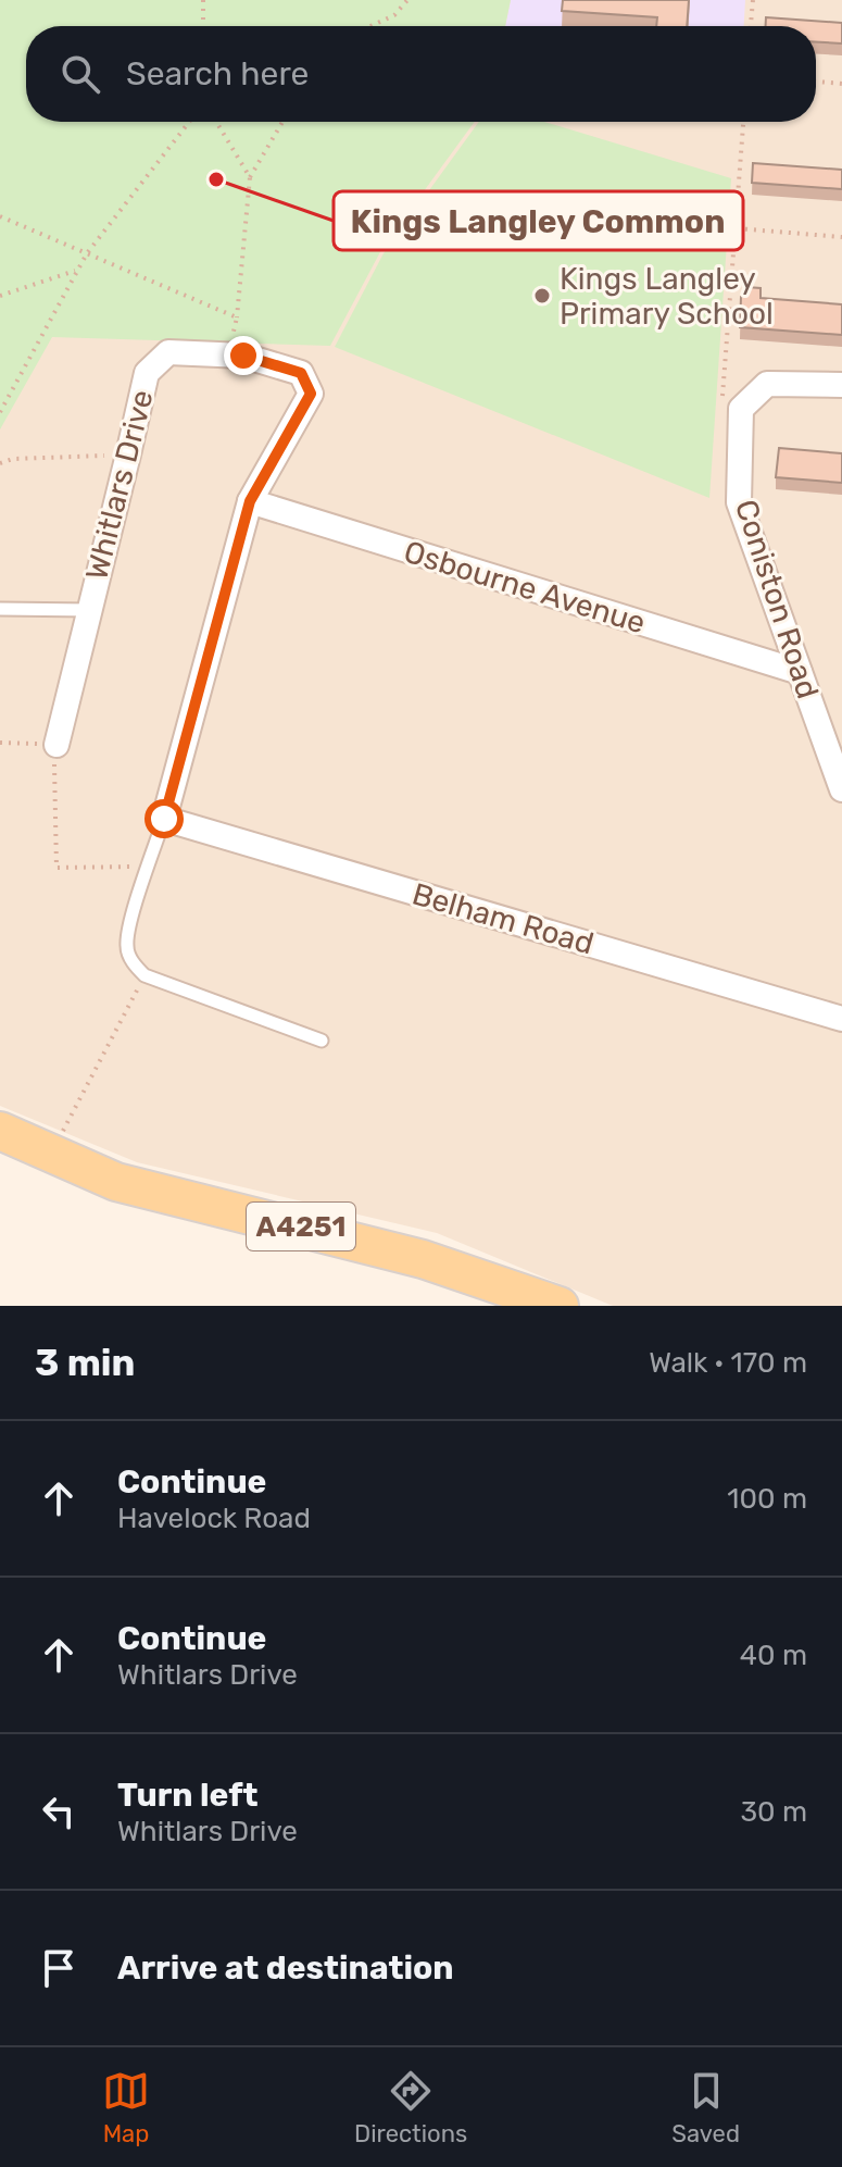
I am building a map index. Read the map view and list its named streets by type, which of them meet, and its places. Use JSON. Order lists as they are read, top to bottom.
{
  "streets": {
    "main road": ["A4251"],
    "street": [
      "Whitlars Drive",
      "Osbourne Avenue",
      "Coniston Road",
      "Belham Road"
    ]
  },
  "crossings": [
    ["Whitlars Drive", "Osbourne Avenue"],
    ["Osbourne Avenue", "Coniston Road"]
  ],
  "places": ["Kings Langley Common", "Kings Langley Primary School"],
  "page": {
    "search": "Search here",
    "heading": ["3 min", "Walk · 170 m"],
    "list": [
      ["Continue", "Havelock Road", "100 m"],
      ["Continue", "Whitlars Drive", "40 m"],
      ["Turn left", "Whitlars Drive", "30 m"],
      "Arrive at destination"
    ],
    "nav": ["Map", "Directions", "Saved"]
  }
}
